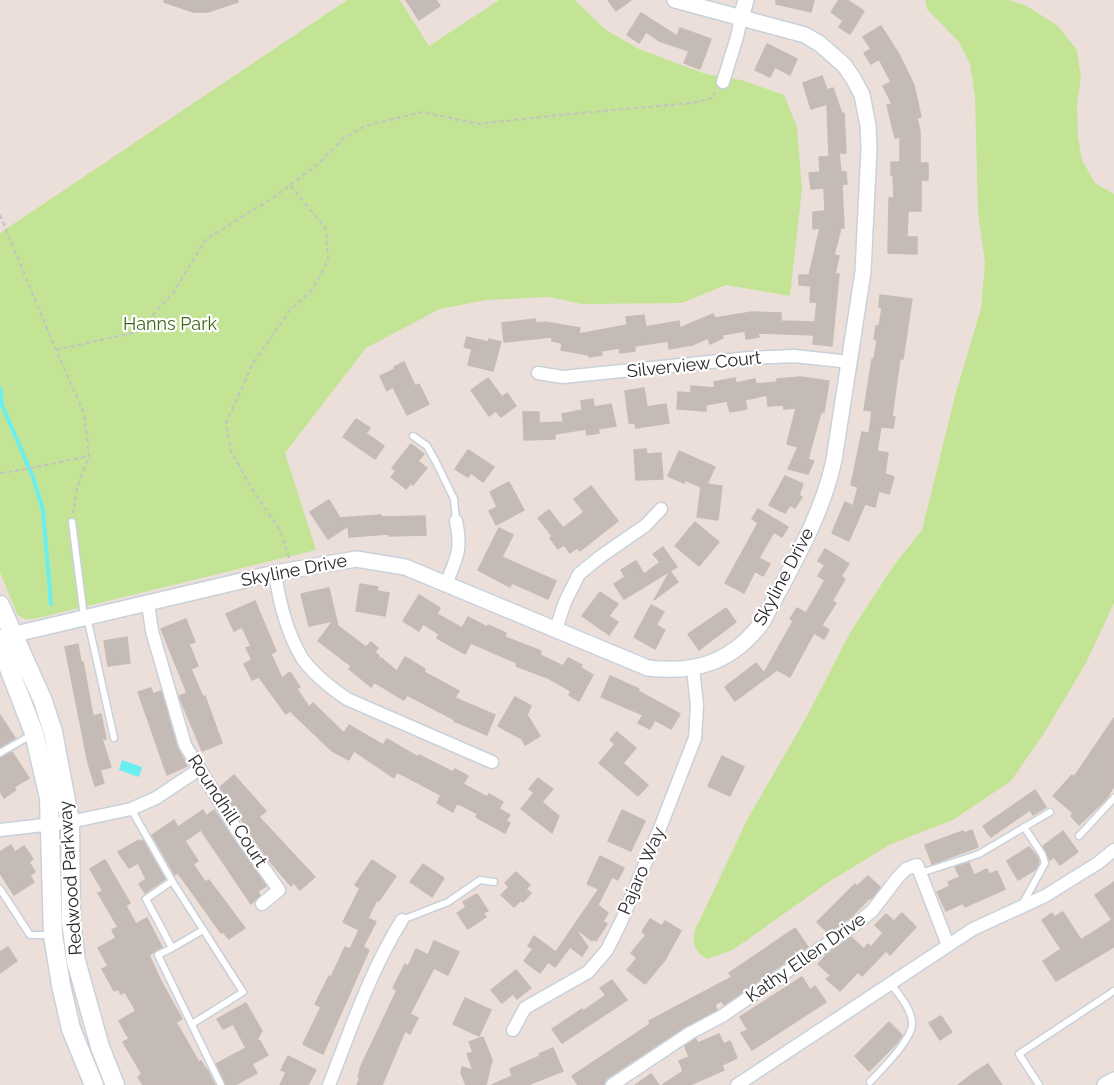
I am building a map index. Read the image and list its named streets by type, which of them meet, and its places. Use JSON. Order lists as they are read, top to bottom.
{
  "streets": {
    "main road": ["Redwood Parkway"],
    "street": [
      "Silverview Court",
      "Skyline Drive",
      "Roundhill Court",
      "Pajaro Way",
      "Kathy Ellen Drive"
    ]
  },
  "crossings": [
    ["Silverview Court", "Skyline Drive"],
    ["Skyline Drive", "Roundhill Court"],
    ["Skyline Drive", "Pajaro Way"],
    ["Skyline Drive", "Redwood Parkway"]
  ],
  "parks": ["Hanns Park"]
}
